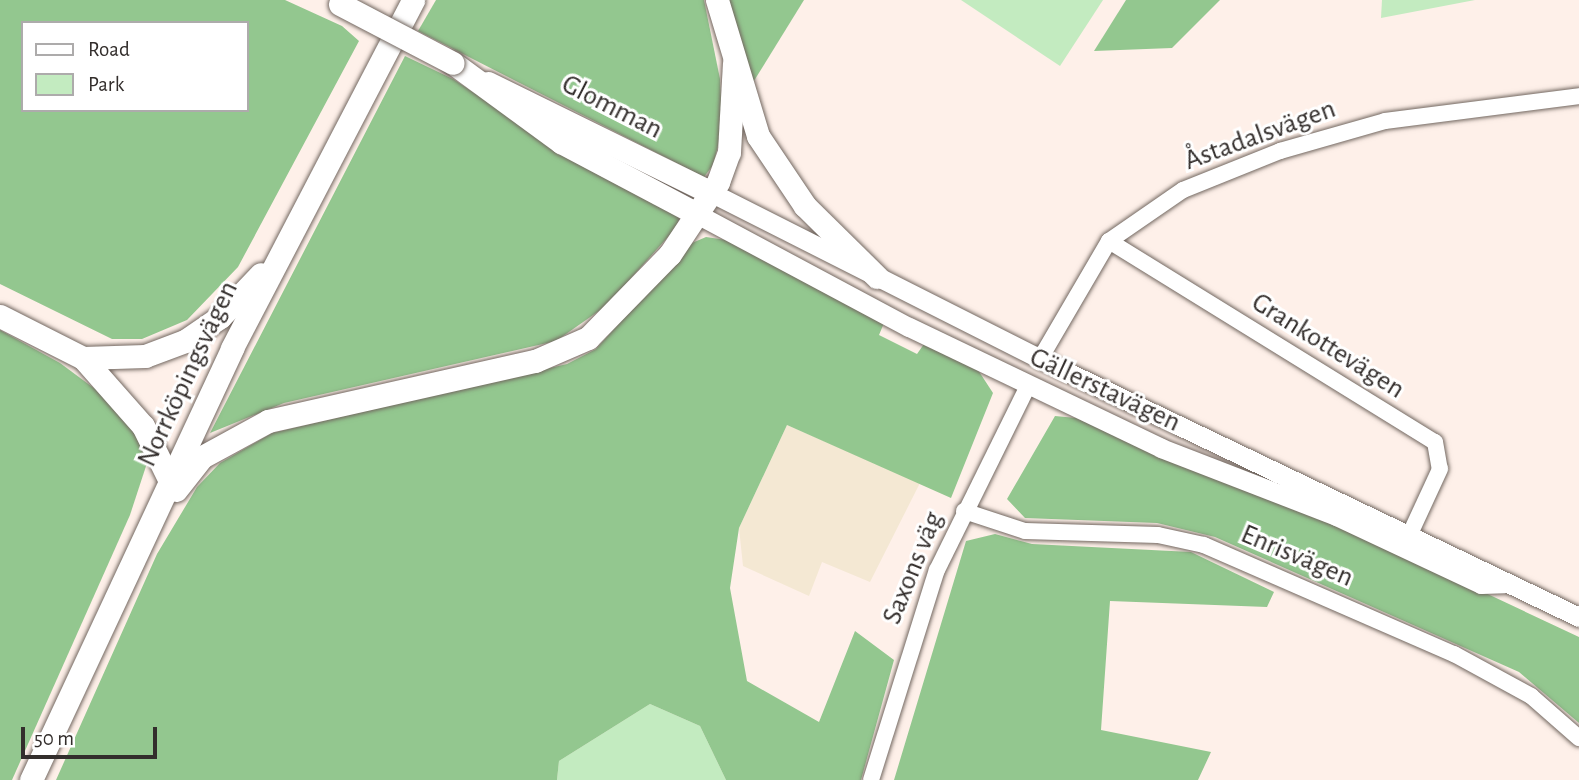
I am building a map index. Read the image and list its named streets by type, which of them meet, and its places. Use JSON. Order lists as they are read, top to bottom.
{
  "streets": {
    "main road": ["Glomman", "Norrköpingsvägen"],
    "street": [
      "Åstadalsvägen",
      "Grankottevägen",
      "Gällerstavägen",
      "Enrisvägen",
      "Saxons väg"
    ]
  },
  "crossings": [
    ["Glomman", "Gällerstavägen"],
    ["Åstadalsvägen", "Grankottevägen"],
    ["Åstadalsvägen", "Gällerstavägen"],
    ["Grankottevägen", "Gällerstavägen"],
    ["Gällerstavägen", "Saxons väg"],
    ["Enrisvägen", "Saxons väg"]
  ],
  "legend": ["Road", "Park"],
  "scale_bar": "50 m"
}
